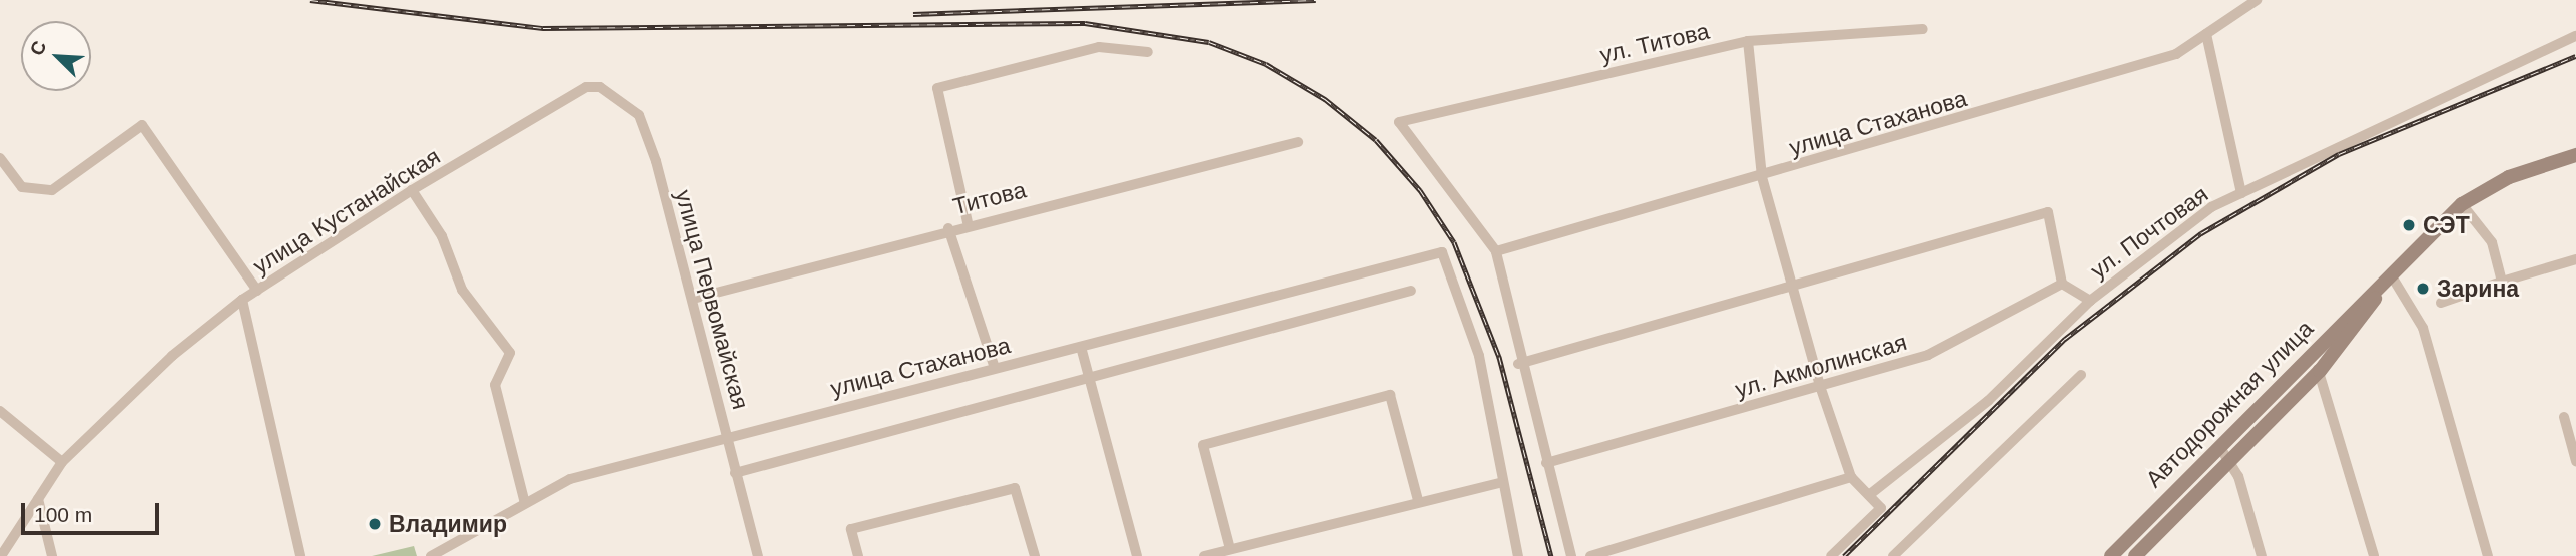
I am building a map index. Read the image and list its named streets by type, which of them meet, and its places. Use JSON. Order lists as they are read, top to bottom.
{
  "streets": {
    "main road": ["Автодорожная улица"],
    "street": [
      "ул. Титова",
      "улица Стаханова",
      "Титова",
      "улица Кустанайская",
      "ул. Почтовая",
      "улица Первомайская",
      "ул. Акмолинская"
    ]
  },
  "crossings": [
    ["ул. Титова", "улица Стаханова"],
    ["улица Стаханова", "улица Первомайская"],
    ["Титова", "улица Первомайская"],
    ["улица Кустанайская", "улица Первомайская"],
    ["ул. Почтовая", "ул. Акмолинская"]
  ],
  "places": ["СЭТ", "Зарина", "Владимир"],
  "scale_bar": "100 m",
  "north": "top left"
}
